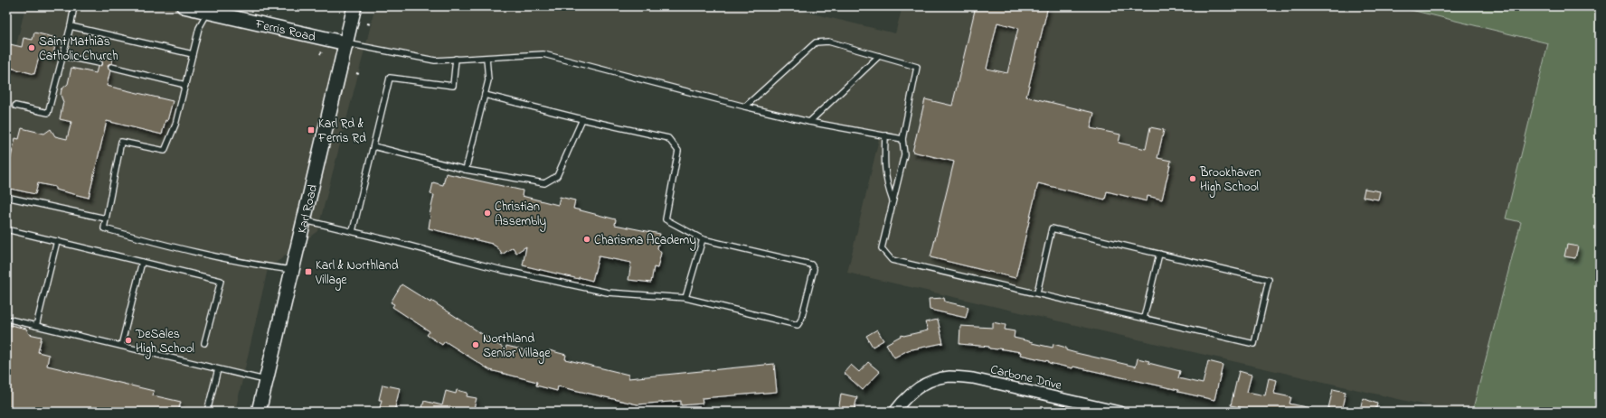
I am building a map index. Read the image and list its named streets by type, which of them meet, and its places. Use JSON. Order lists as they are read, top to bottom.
{
  "streets": {
    "main road": ["Ferris Road", "Karl Road"],
    "street": ["Carbone Drive"]
  },
  "crossings": [
    ["Ferris Road", "Karl Road"]
  ],
  "places": {
    "other": [
      "Saint Mathias Catholic Church",
      "Brookhaven High School",
      "Christian Assembly",
      "Charisma Academy",
      "DeSales High School",
      "Northland Senior Village"
    ],
    "transit": ["Karl Rd & Ferris Rd", "Karl & Northland Village"]
  }
}
